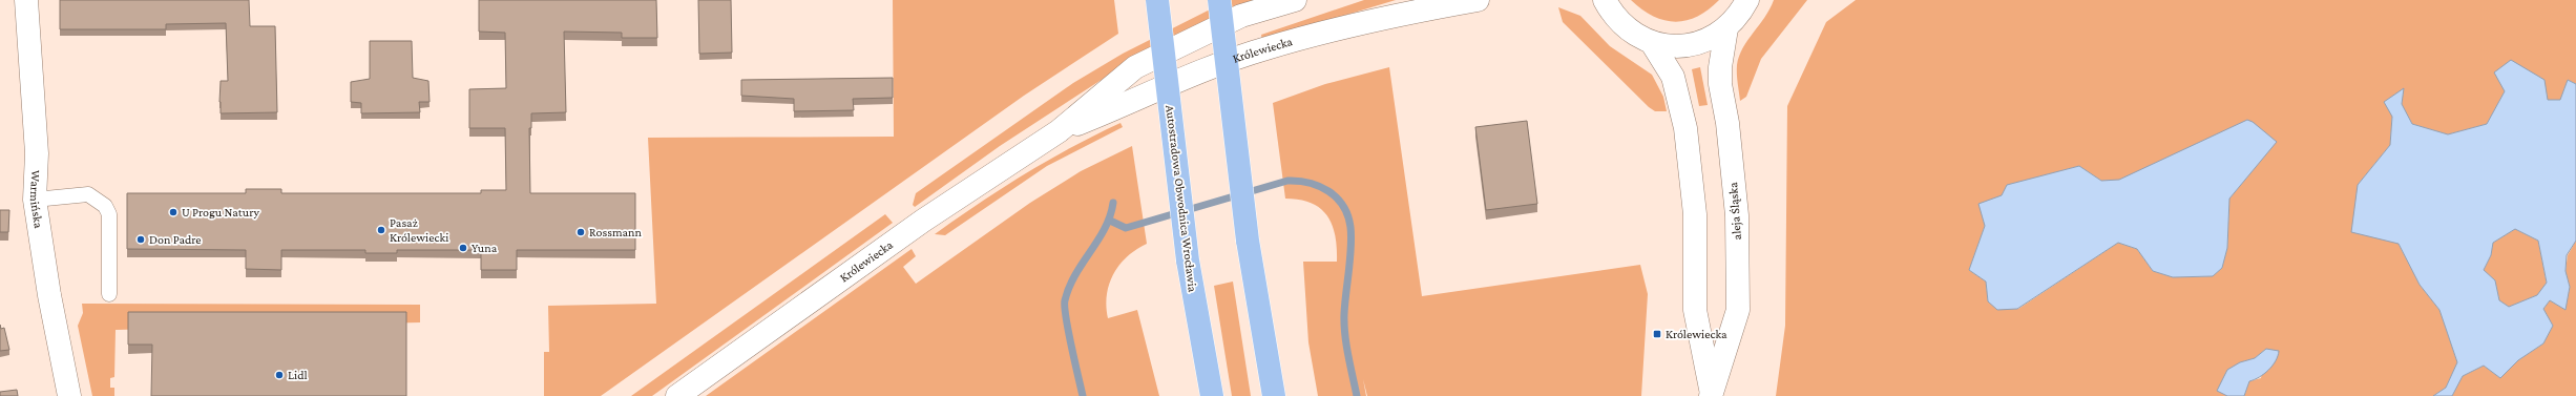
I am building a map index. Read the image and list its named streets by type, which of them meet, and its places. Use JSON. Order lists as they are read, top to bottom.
{
  "streets": {
    "highway": ["Autostradowa Obwodnica Wrocławia"],
    "street": ["Królewiecka", "Warmińska", "aleja Śląska"]
  },
  "places": {
    "other": [
      "U Progu Natury",
      "Pasaż Królewiecki",
      "Rossmann",
      "Don Padre",
      "Yuna",
      "Lidl"
    ],
    "transit": ["Królewiecka"]
  }
}
